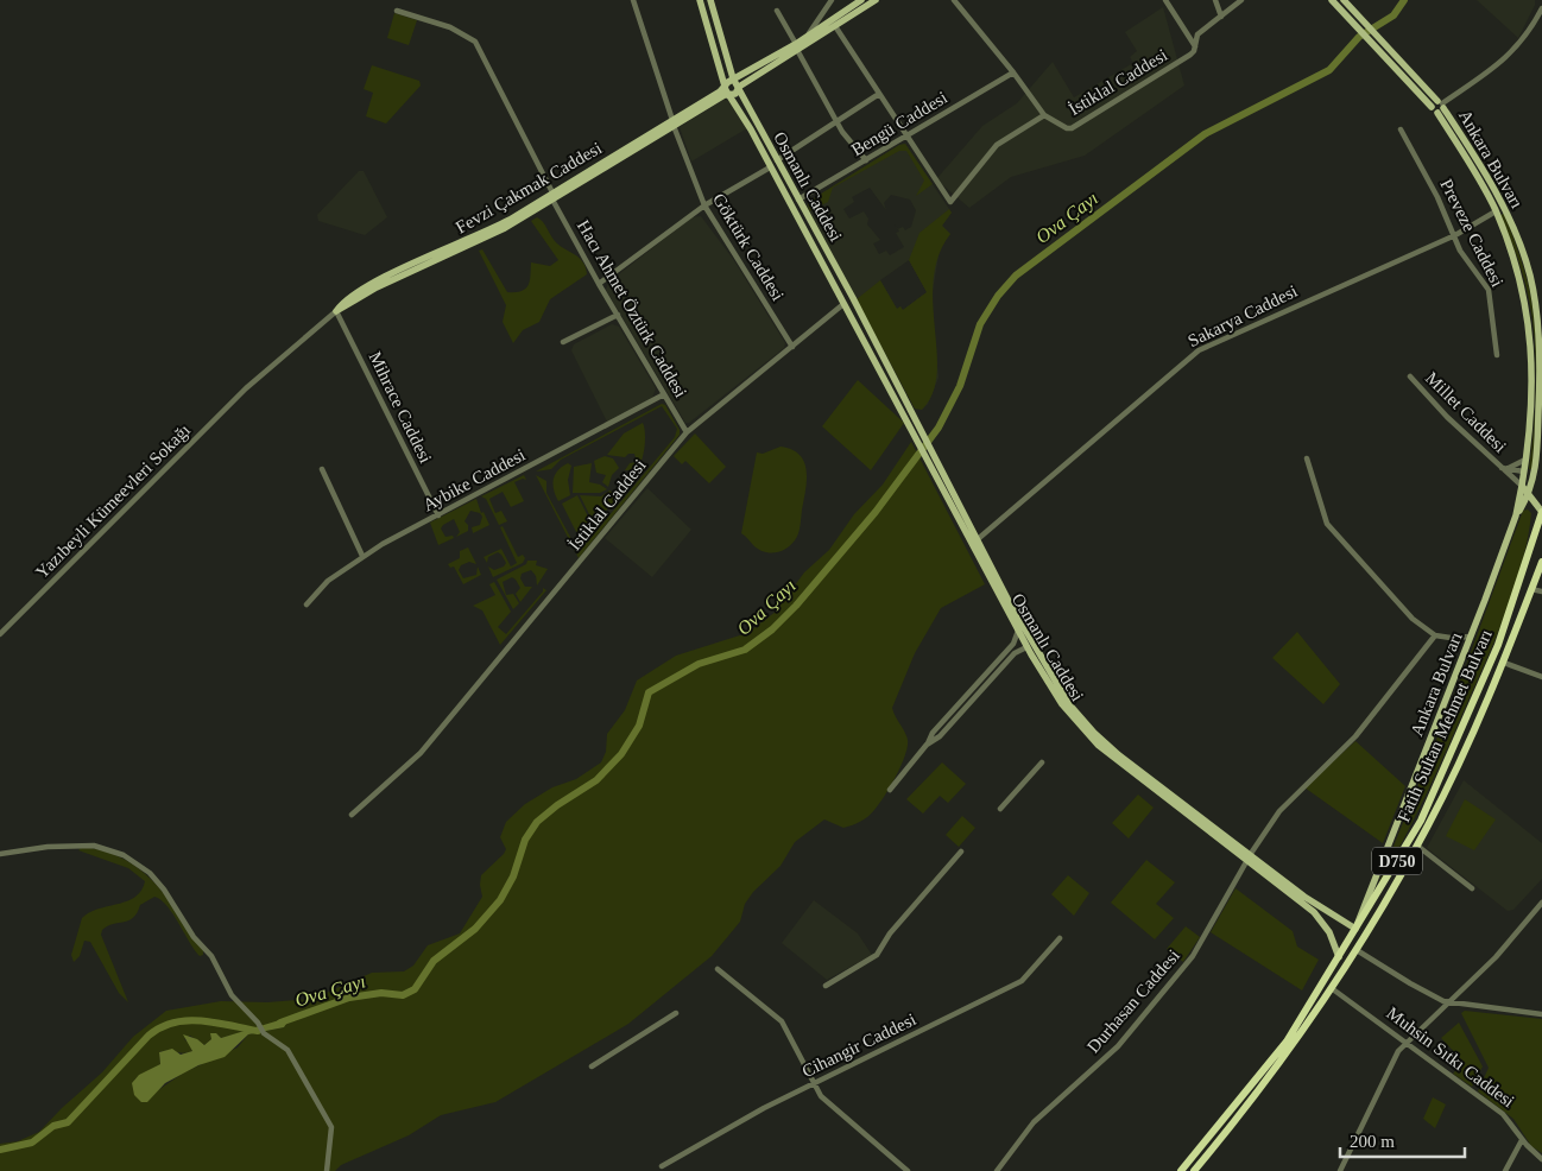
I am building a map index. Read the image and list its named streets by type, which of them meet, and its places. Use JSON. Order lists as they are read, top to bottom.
{
  "streets": {
    "highway": ["Fatih Sultan Mehmet Bulvarı", "D750"],
    "main road": ["Ankara Bulvarı", "Osmanlı Caddesi", "Fevzi Çakmak Caddesi"],
    "street": [
      "İstiklal Caddesi",
      "Bengü Caddesi",
      "Preveze Caddesi",
      "Göktürk Caddesi",
      "Hacı Ahmet Öztürk Caddesi",
      "Sakarya Caddesi",
      "Mihrace Caddesi",
      "Millet Caddesi",
      "Aybike Caddesi",
      "Yazıbeyli Kümeevleri Sokağı",
      "Durhasan Caddesi",
      "Cihangir Caddesi",
      "Muhsin Sıtkı Caddesi"
    ]
  },
  "crossings": [
    ["İstiklal Caddesi", "Bengü Caddesi"],
    ["İstiklal Caddesi", "Osmanlı Caddesi"],
    ["İstiklal Caddesi", "Göktürk Caddesi"],
    ["İstiklal Caddesi", "Hacı Ahmet Öztürk Caddesi"],
    ["Bengü Caddesi", "Osmanlı Caddesi"],
    ["Ankara Bulvarı", "Osmanlı Caddesi"],
    ["Ankara Bulvarı", "Sakarya Caddesi"],
    ["Ankara Bulvarı", "Millet Caddesi"],
    ["Ankara Bulvarı", "Fatih Sultan Mehmet Bulvarı"],
    ["Osmanlı Caddesi", "Fevzi Çakmak Caddesi"],
    ["Osmanlı Caddesi", "Sakarya Caddesi"],
    ["Osmanlı Caddesi", "Fatih Sultan Mehmet Bulvarı"],
    ["Osmanlı Caddesi", "Durhasan Caddesi"],
    ["Fevzi Çakmak Caddesi", "Göktürk Caddesi"],
    ["Fevzi Çakmak Caddesi", "Hacı Ahmet Öztürk Caddesi"],
    ["Fevzi Çakmak Caddesi", "Mihrace Caddesi"],
    ["Fevzi Çakmak Caddesi", "Yazıbeyli Kümeevleri Sokağı"],
    ["Preveze Caddesi", "Sakarya Caddesi"],
    ["Hacı Ahmet Öztürk Caddesi", "Aybike Caddesi"],
    ["Mihrace Caddesi", "Aybike Caddesi"],
    ["Fatih Sultan Mehmet Bulvarı", "Muhsin Sıtkı Caddesi"]
  ],
  "water": ["Ova Çayı"],
  "scale_bar": "200 m"
}
